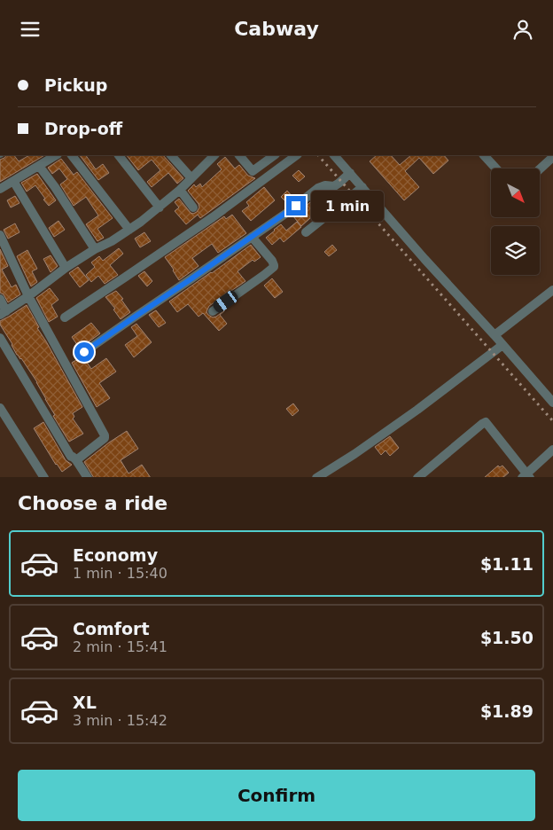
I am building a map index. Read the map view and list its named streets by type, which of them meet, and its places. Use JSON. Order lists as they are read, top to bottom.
{
  "north": "bottom right",
  "page": {
    "header": "Cabway",
    "banner": ["Pickup", "Drop-off"],
    "bubble": "1 min",
    "heading": "Choose a ride",
    "list": [
      {
        "name": "Economy",
        "note": "1 min · 15:40",
        "value": "$1.11"
      },
      {
        "name": "Comfort",
        "note": "2 min · 15:41",
        "value": "$1.50"
      },
      {
        "name": "XL",
        "note": "3 min · 15:42",
        "value": "$1.89"
      }
    ],
    "buttons": "Confirm"
  }
}
